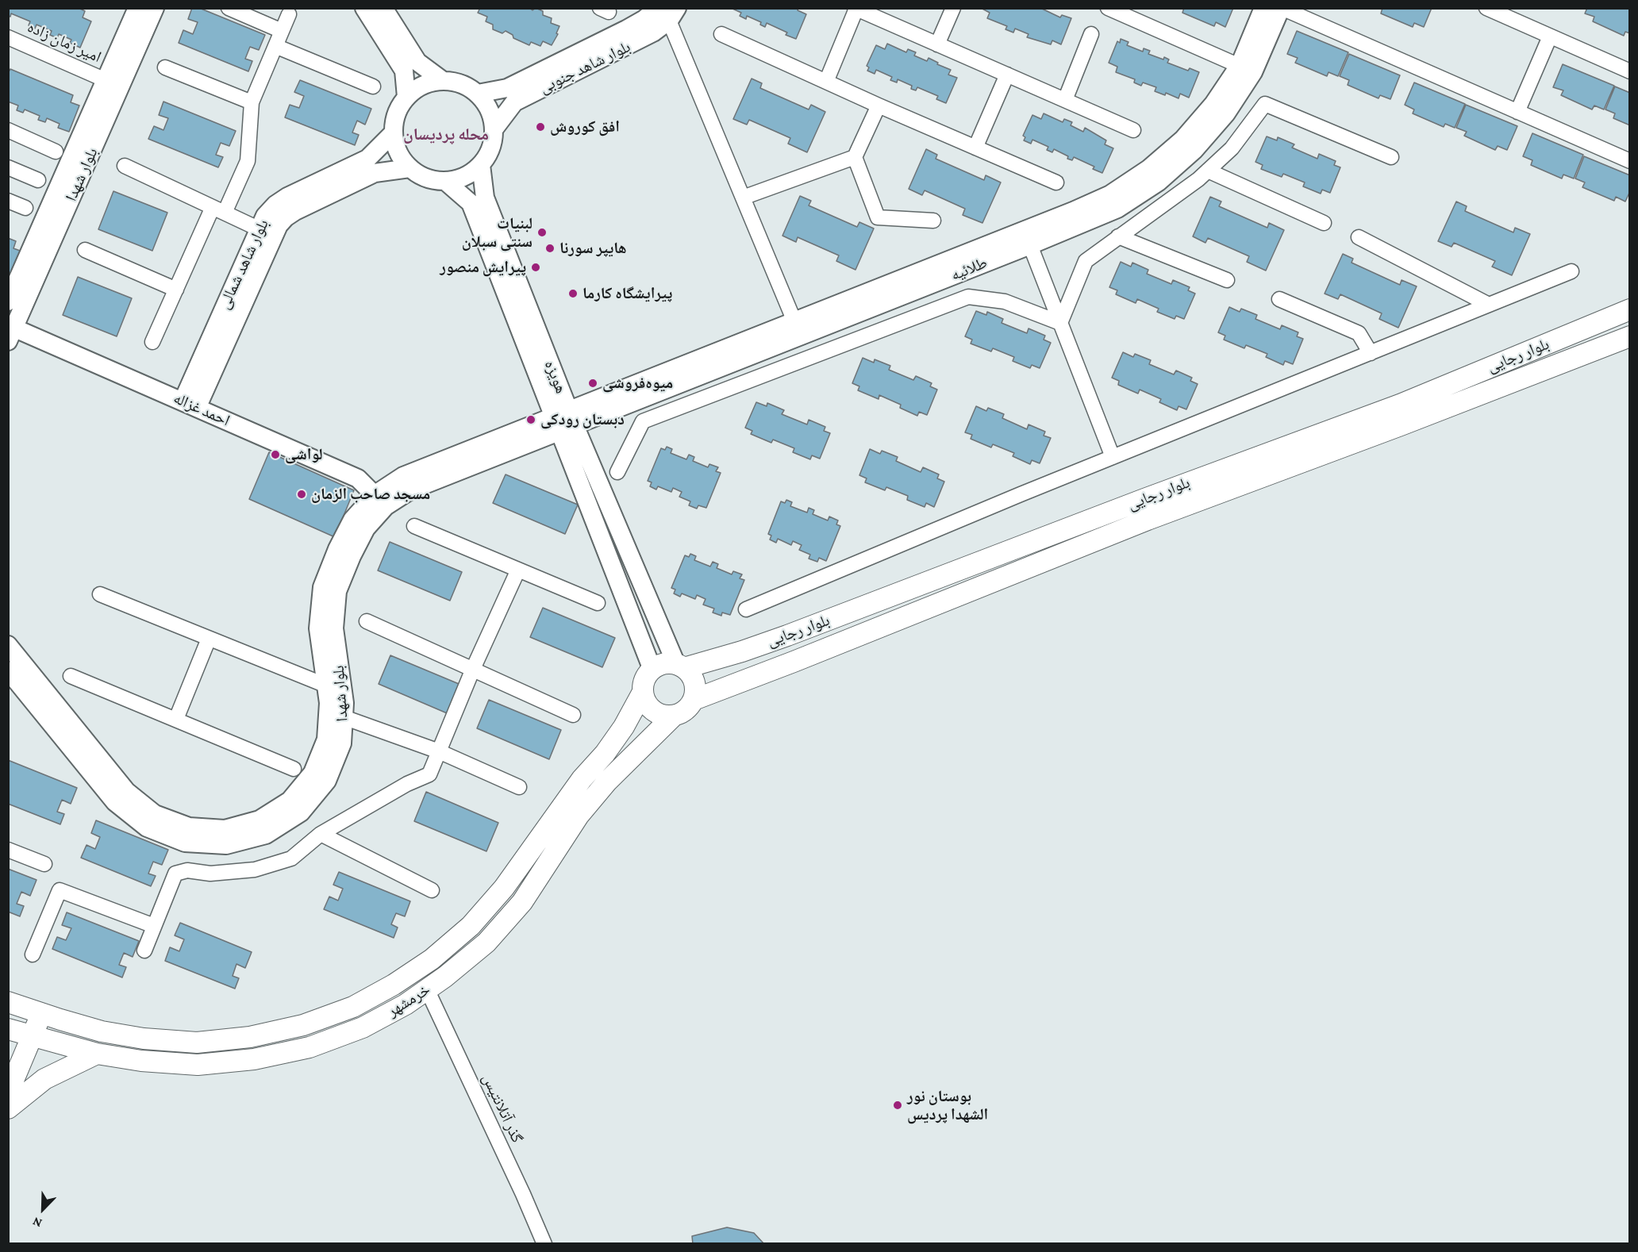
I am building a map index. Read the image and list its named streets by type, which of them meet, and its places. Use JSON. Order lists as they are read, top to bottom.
{
  "streets": {
    "main road": ["بلوار رجایی", "خرمشهر"],
    "street": [
      "امیر زمان زاده",
      "بلوار شاهد جنوبی",
      "بلوار شهدا",
      "بلوار شاهد شمالی",
      "طلائیه",
      "هویزه",
      "احمد غزاله",
      "گذر آتلانتیس"
    ]
  },
  "crossings": [
    ["امیر زمان زاده", "بلوار شهدا"],
    ["بلوار شاهد جنوبی", "بلوار شاهد شمالی"],
    ["بلوار شاهد جنوبی", "هویزه"],
    ["بلوار شهدا", "طلائیه"],
    ["بلوار شهدا", "هویزه"],
    ["بلوار شهدا", "احمد غزاله"],
    ["بلوار شاهد شمالی", "هویزه"],
    ["بلوار شاهد شمالی", "احمد غزاله"],
    ["طلائیه", "هویزه"],
    ["بلوار رجایی", "هویزه"],
    ["بلوار رجایی", "خرمشهر"],
    ["هویزه", "خرمشهر"],
    ["خرمشهر", "گذر آتلانتیس"]
  ],
  "districts": ["محله پردیسان"],
  "places": [
    "افق کوروش",
    "لبنیات سنتی سبلان",
    "هایپر سورنا",
    "پیرایش منصور",
    "پیرایشگاه کارما",
    "میوه‌فروشی",
    "دبستان رودکی",
    "لواشی",
    "مسجد صاحب الزمان",
    "بوستان نور الشهدا پردیس"
  ],
  "north": "bottom left"
}
